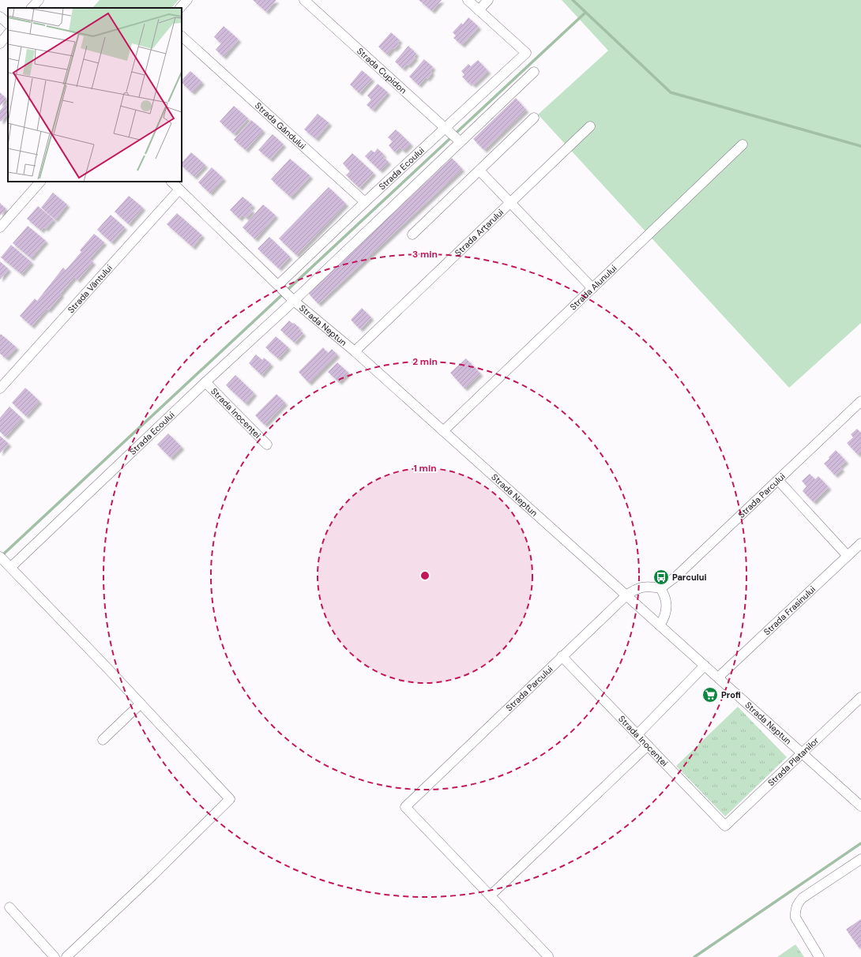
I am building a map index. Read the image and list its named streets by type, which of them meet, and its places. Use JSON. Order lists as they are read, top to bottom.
{
  "streets": {
    "street": [
      "Strada Cupidon",
      "Strada Gândului",
      "Strada Ecoului",
      "Strada Arțarului",
      "Strada Alunului",
      "Strada Vântului",
      "Strada Neptun",
      "Strada Inocenței",
      "Strada Parcului",
      "Strada Frasinului",
      "Strada Platanilor"
    ]
  },
  "crossings": [
    ["Strada Cupidon", "Strada Ecoului"],
    ["Strada Gândului", "Strada Ecoului"],
    ["Strada Ecoului", "Strada Neptun"],
    ["Strada Ecoului", "Strada Inocenței"],
    ["Strada Arțarului", "Strada Neptun"],
    ["Strada Alunului", "Strada Neptun"],
    ["Strada Vântului", "Strada Neptun"],
    ["Strada Neptun", "Strada Parcului"],
    ["Strada Neptun", "Strada Frasinului"],
    ["Strada Neptun", "Strada Platanilor"],
    ["Strada Inocenței", "Strada Parcului"],
    ["Strada Inocenței", "Strada Platanilor"]
  ],
  "places": {
    "bus stop": ["Parcului"],
    "supermarket": ["Profi"]
  },
  "rings": ["3 min", "2 min", "1 min"]
}
